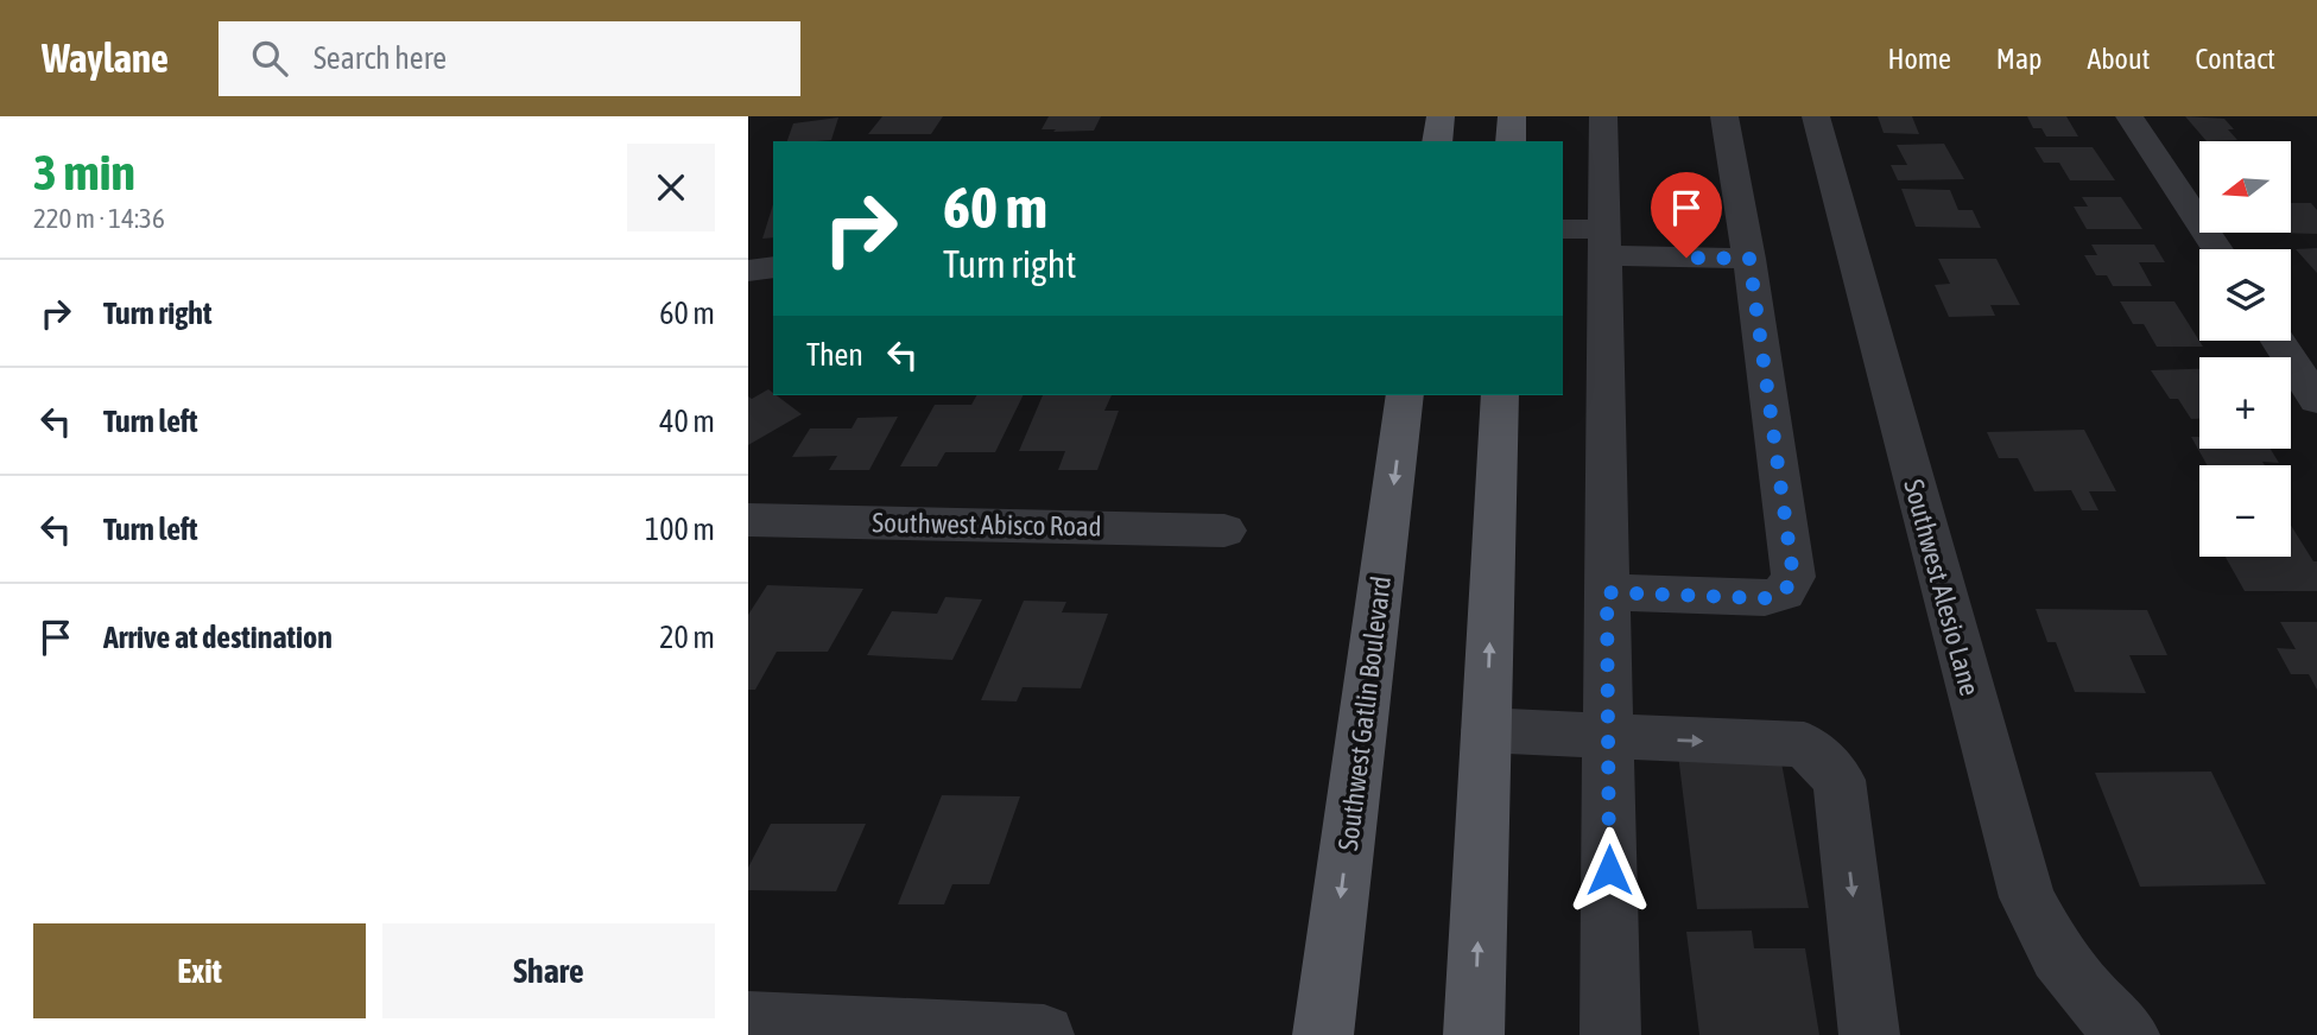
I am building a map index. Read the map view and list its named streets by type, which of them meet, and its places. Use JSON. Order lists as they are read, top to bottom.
{
  "streets": {
    "main road": ["Southwest Gatlin Boulevard"],
    "street": ["Southwest Abisco Road", "Southwest Alesio Lane"]
  },
  "north": "left",
  "page": {
    "header": "Waylane",
    "search": "Search here",
    "nav": [
      "Home",
      "Map",
      "About",
      "Contact"
    ],
    "heading": ["3 min", "220 m · 14:36"],
    "map_buttons": ["+", "−"],
    "turn": ["60 m", "Turn right"],
    "list": [
      {
        "name": "Turn right",
        "value": "60 m"
      },
      {
        "name": "Turn left",
        "value": "40 m"
      },
      {
        "name": "Turn left",
        "value": "100 m"
      },
      {
        "name": "Arrive at destination",
        "value": "20 m"
      }
    ],
    "then": "Then",
    "buttons": ["Exit", "Share"]
  }
}
